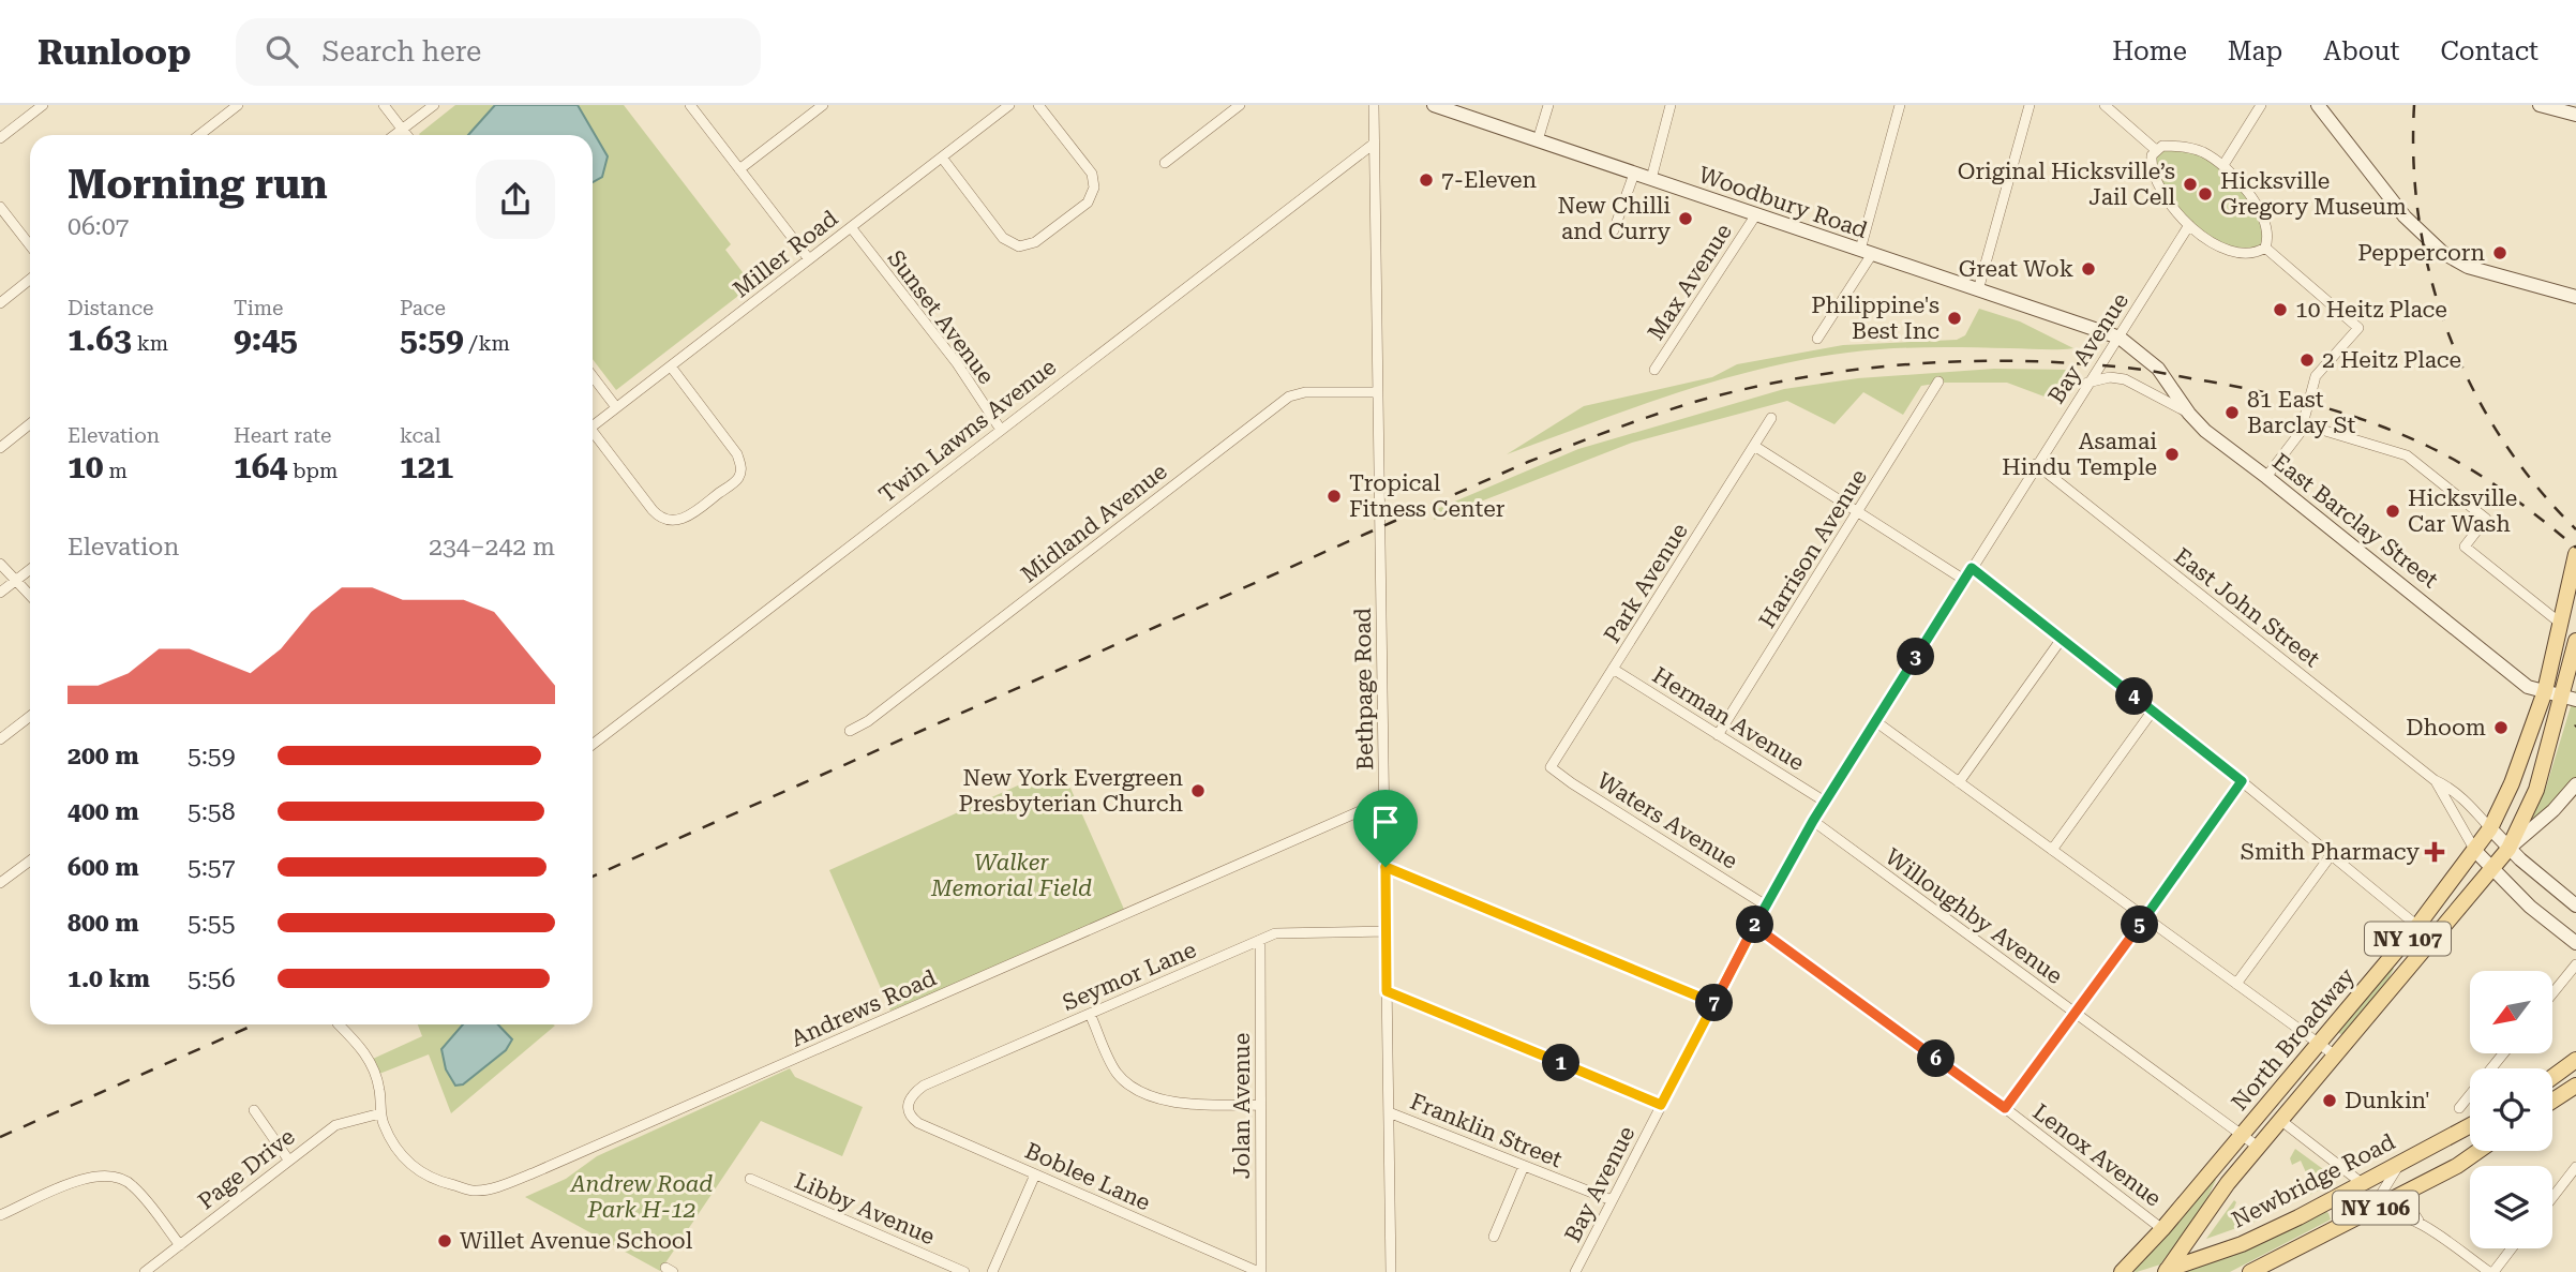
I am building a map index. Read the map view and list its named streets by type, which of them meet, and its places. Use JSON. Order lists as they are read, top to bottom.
{
  "streets": {
    "main road": [
      "Woodbury Road",
      "East Barclay Street",
      "NY 107",
      "North Broadway",
      "Newbridge Road",
      "NY 106"
    ],
    "street": [
      "Miller Road",
      "Max Avenue",
      "Sunset Avenue",
      "Bay Avenue",
      "Twin Lawns Avenue",
      "Midland Avenue",
      "Harrison Avenue",
      "Park Avenue",
      "East John Street",
      "Bethpage Road",
      "Herman Avenue",
      "Waters Avenue",
      "Willoughby Avenue",
      "Seymor Lane",
      "Andrews Road",
      "Jolan Avenue",
      "Franklin Street",
      "Lenox Avenue",
      "Page Drive",
      "Boblee Lane",
      "Libby Avenue"
    ]
  },
  "crossings": [
    ["Woodbury Road", "Max Avenue"],
    ["Woodbury Road", "Bay Avenue"],
    ["Woodbury Road", "East Barclay Street"],
    ["Miller Road", "Sunset Avenue"],
    ["Sunset Avenue", "Twin Lawns Avenue"],
    ["Bay Avenue", "East Barclay Street"],
    ["Bay Avenue", "East John Street"],
    ["Bay Avenue", "Herman Avenue"],
    ["Bay Avenue", "Waters Avenue"],
    ["Bay Avenue", "Willoughby Avenue"],
    ["Bay Avenue", "Franklin Street"],
    ["Bay Avenue", "Lenox Avenue"],
    ["Twin Lawns Avenue", "Bethpage Road"],
    ["East Barclay Street", "NY 107"],
    ["Midland Avenue", "Bethpage Road"],
    ["Harrison Avenue", "Herman Avenue"],
    ["Park Avenue", "Herman Avenue"],
    ["Park Avenue", "Waters Avenue"],
    ["East John Street", "NY 107"],
    ["East John Street", "North Broadway"],
    ["Bethpage Road", "Seymor Lane"],
    ["Bethpage Road", "Andrews Road"],
    ["Bethpage Road", "Franklin Street"],
    ["Willoughby Avenue", "North Broadway"],
    ["NY 107", "North Broadway"],
    ["Seymor Lane", "Jolan Avenue"],
    ["Seymor Lane", "Boblee Lane"],
    ["Andrews Road", "Page Drive"],
    ["North Broadway", "Lenox Avenue"],
    ["North Broadway", "Newbridge Road"],
    ["Jolan Avenue", "Boblee Lane"]
  ],
  "parks": ["Walker Memorial Field", "Andrew Road Park H-12"],
  "places": {
    "other": [
      "7-Eleven",
      "Original Hicksville’s Jail Cell",
      "Hicksville Gregory Museum",
      "New Chilli and Curry",
      "Peppercorn",
      "Great Wok",
      "10 Heitz Place",
      "Philippine's Best Inc",
      "2 Heitz Place",
      "81 East Barclay St",
      "Asamai Hindu Temple",
      "Tropical Fitness Center",
      "Hicksville Car Wash",
      "Dhoom",
      "New York Evergreen Presbyterian Church",
      "Dunkin'",
      "Willet Avenue School"
    ],
    "health": ["Smith Pharmacy"]
  },
  "north": "bottom left",
  "page": {
    "header": "Runloop",
    "search": "Search here",
    "nav": [
      "Home",
      "Map",
      "About",
      "Contact"
    ],
    "heading": ["Morning run", "06:07"],
    "stats": [
      ["Distance", "1.63 km"],
      ["Time", "9:45"],
      ["Pace", "5:59 /km"],
      ["Elevation", "10 m"],
      ["Heart rate", "164 bpm"],
      ["kcal", "121"]
    ],
    "chart": ["Elevation", "234–242 m"],
    "pins": [
      "3",
      "4",
      "2",
      "5",
      "7",
      "6",
      "1"
    ],
    "list": [
      {
        "name": "200 m",
        "note": "5:59"
      },
      {
        "name": "400 m",
        "note": "5:58"
      },
      {
        "name": "600 m",
        "note": "5:57"
      },
      {
        "name": "800 m",
        "note": "5:55"
      },
      {
        "name": "1.0 km",
        "note": "5:56"
      }
    ]
  }
}
